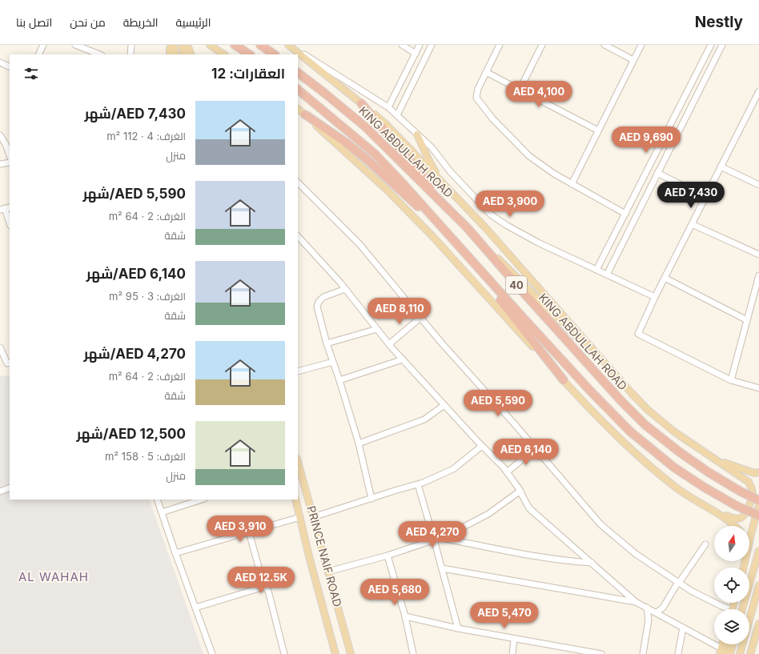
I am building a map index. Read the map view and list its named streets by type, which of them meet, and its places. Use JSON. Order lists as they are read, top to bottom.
{
  "streets": {
    "highway": ["KING ABDULLAH ROAD", "40"],
    "main road": ["PRINCE NAIF ROAD"]
  },
  "districts": ["AL WAHAH"],
  "north": "top",
  "page": {
    "header": "Nestly",
    "nav": [
      "الرئيسية",
      "الخريطة",
      "من نحن",
      "اتصل بنا"
    ],
    "heading": "العقارات: 12",
    "price": [
      "AED 4,100",
      "AED 9,690",
      "AED 7,430",
      "AED 3,900",
      "AED 8,110",
      "AED 5,590",
      "AED 6,140",
      "AED 3,910",
      "AED 4,270",
      "AED 12.5K",
      "AED 5,680",
      "AED 5,470"
    ],
    "list": [
      {
        "name": "AED 7,430/شهر",
        "note": "الغرف: 4 · 112 m² · منزل"
      },
      {
        "name": "AED 5,590/شهر",
        "note": "الغرف: 2 · 64 m² · شقة"
      },
      {
        "name": "AED 6,140/شهر",
        "note": "الغرف: 3 · 95 m² · شقة"
      },
      {
        "name": "AED 4,270/شهر",
        "note": "الغرف: 2 · 64 m² · شقة"
      },
      {
        "name": "AED 12,500/شهر",
        "note": "الغرف: 5 · 158 m² · منزل"
      }
    ]
  }
}
